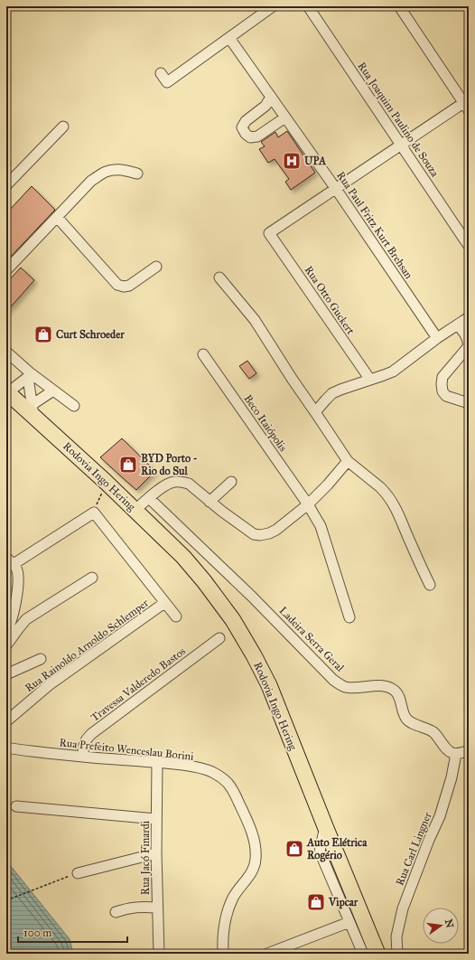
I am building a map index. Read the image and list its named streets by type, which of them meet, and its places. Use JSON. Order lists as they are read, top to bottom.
{
  "streets": {
    "highway": ["Rodovia Ingo Hering"],
    "street": [
      "Rua Joaquim Paulino de Souza",
      "Rua Paul Fritz Kurt Brehsan",
      "Rua Otto Guckert",
      "Beco Itaiópolis",
      "Ladeira Serra Geral",
      "Rua Rainoldo Arnoldo Schlemper",
      "Travessa Valderedo Bastos",
      "Rua Prefeito Wenceslau Borini",
      "Rua Carl Lingner",
      "Rua Jacó Finardi"
    ]
  },
  "crossings": [
    ["Rua Paul Fritz Kurt Brehsan", "Rua Otto Guckert"],
    ["Ladeira Serra Geral", "Rua Carl Lingner"],
    ["Travessa Valderedo Bastos", "Rua Prefeito Wenceslau Borini"],
    ["Rua Prefeito Wenceslau Borini", "Rua Jacó Finardi"]
  ],
  "places": {
    "hospital": ["UPA"],
    "shop": [
      "Curt Schroeder",
      "BYD Porto - Rio do Sul",
      "Auto Elétrica Rogério",
      "Vipcar"
    ]
  },
  "scale_bar": "100 m",
  "north": "right"
}
